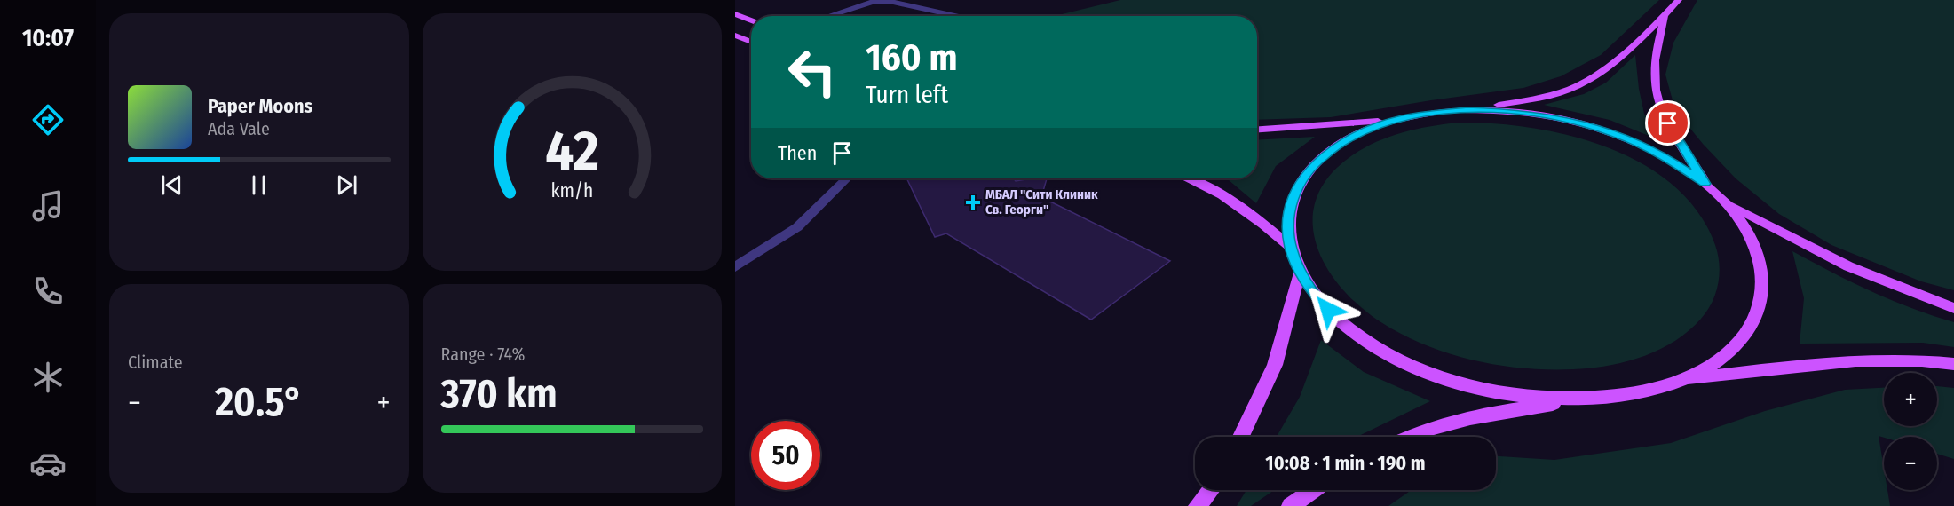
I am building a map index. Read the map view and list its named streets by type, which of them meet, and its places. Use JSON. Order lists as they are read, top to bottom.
{
  "places": {
    "health": ["МБАЛ \"Сити Клиник Св. Георги\""]
  },
  "page": {
    "tabs": "10:07",
    "turn": ["160 m", "Turn left"],
    "song": ["Paper Moons", "Ada Vale"],
    "then": "Then",
    "tile": [
      "Climate",
      ["Range · 74%", "370 km"]
    ],
    "map_buttons": ["+", "−"],
    "heat": ["−", "20.5°", "+"],
    "limit": "50",
    "trip": "10:08 · 1 min · 190 m",
    "gauge": ["42", "km/h"]
  }
}
